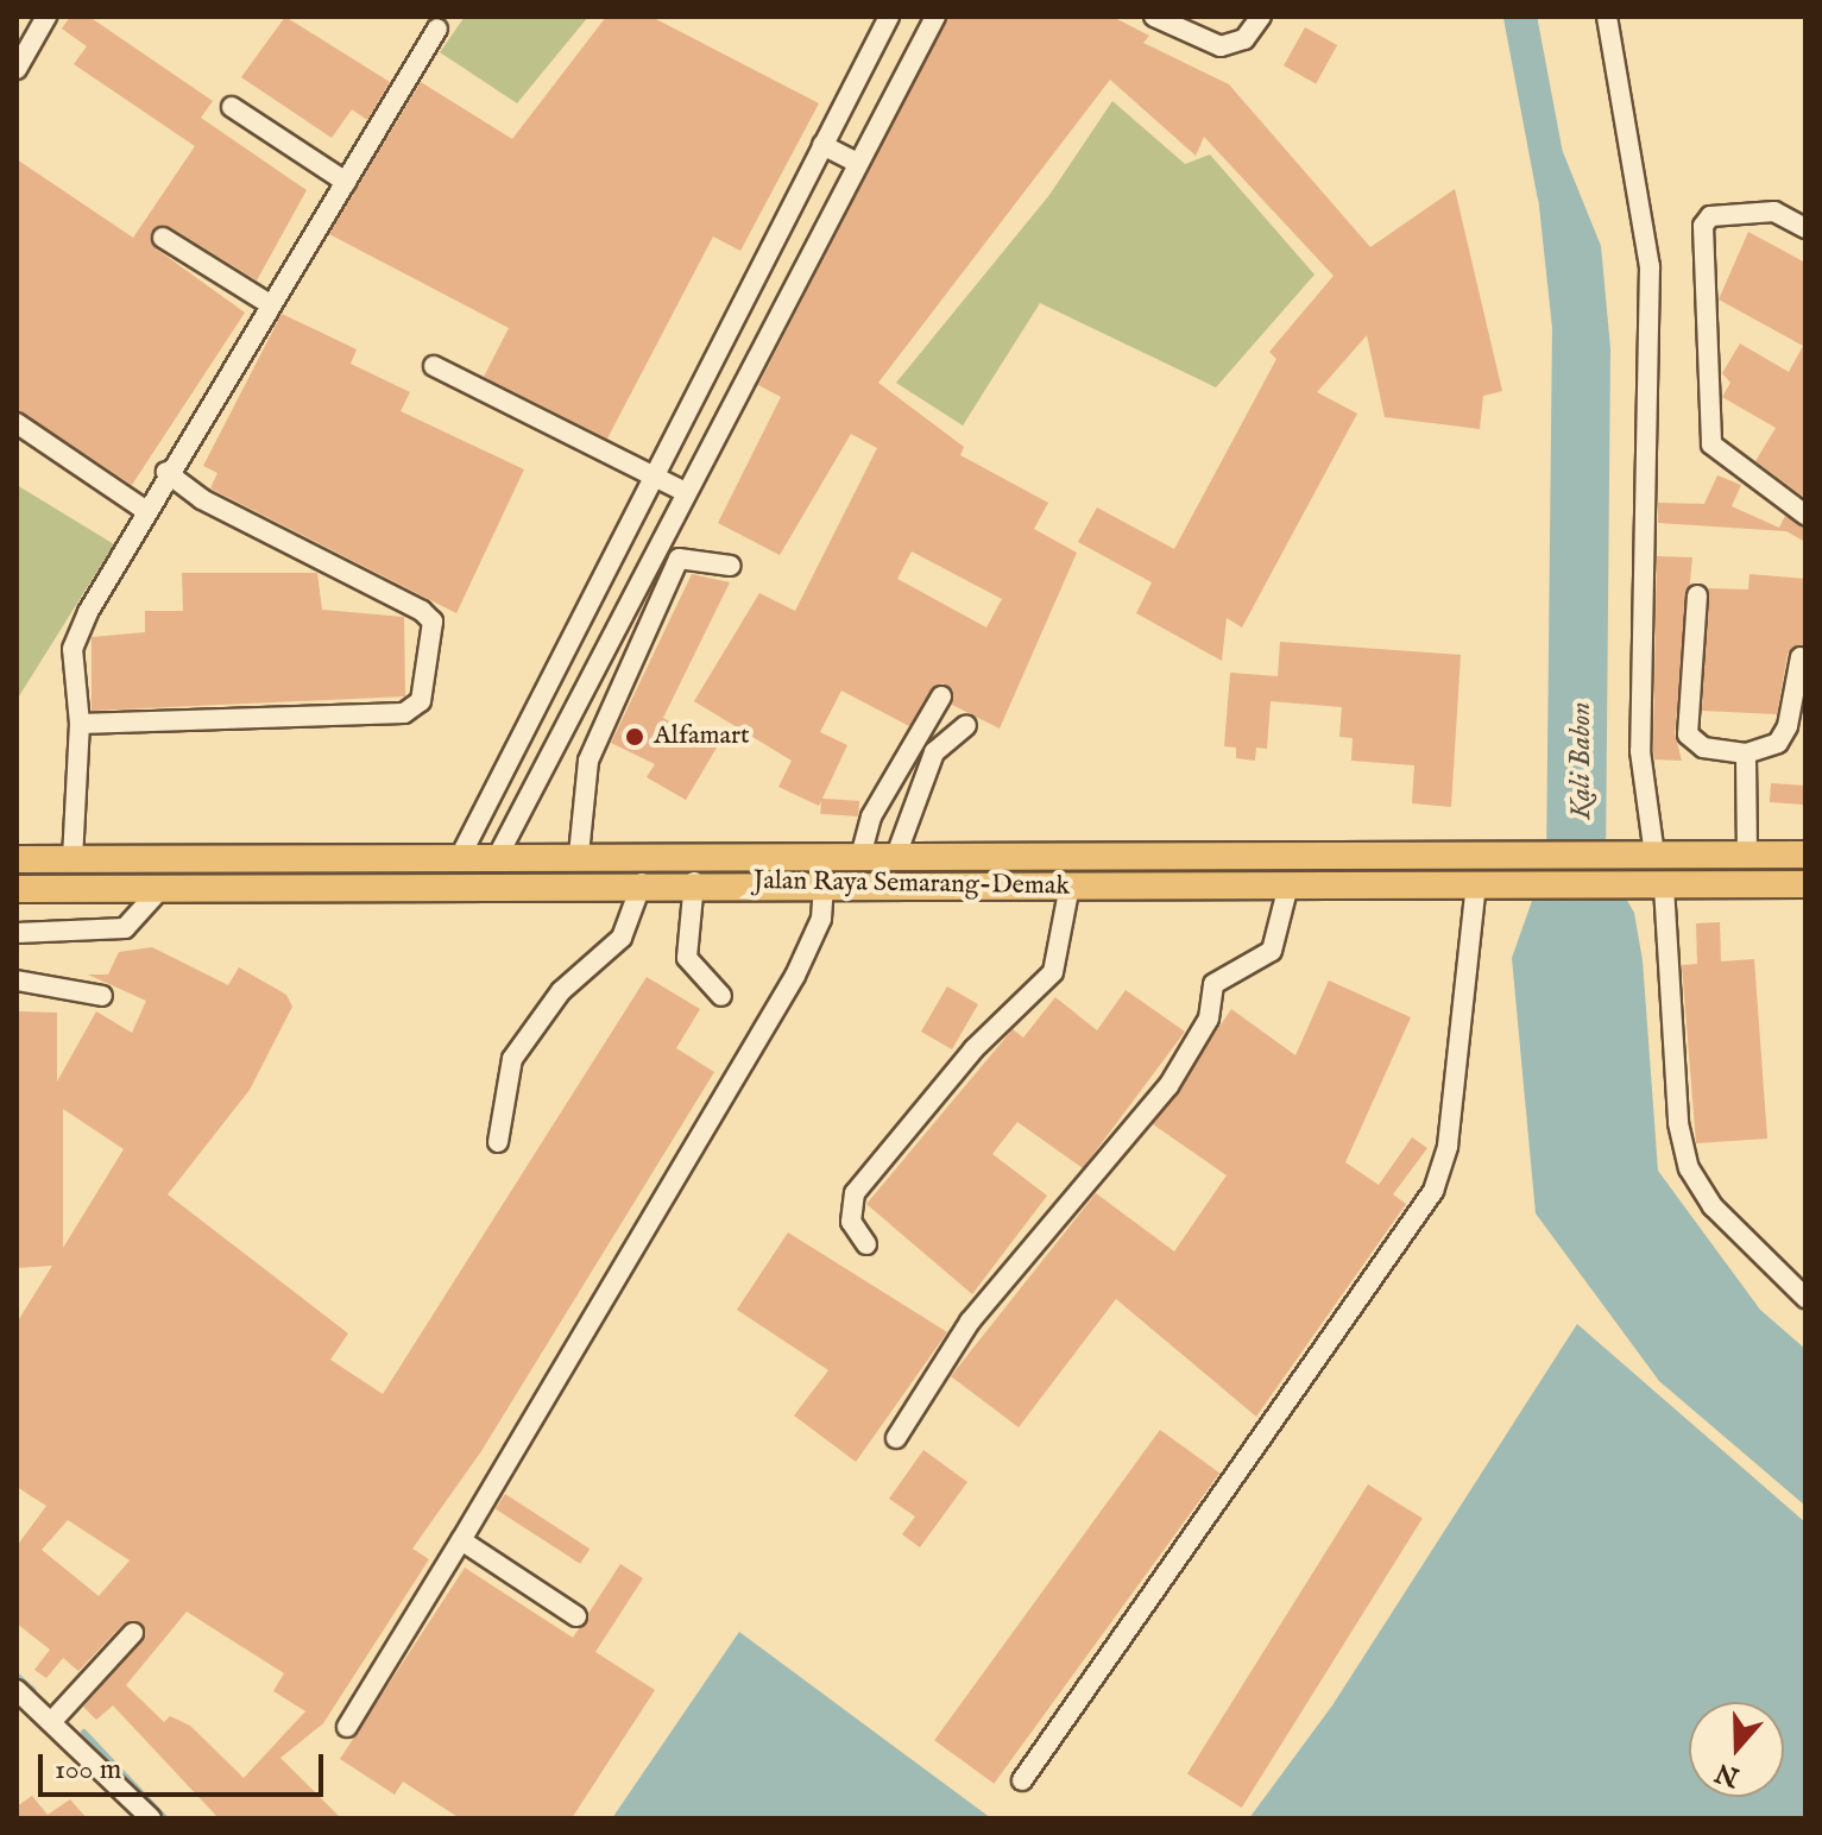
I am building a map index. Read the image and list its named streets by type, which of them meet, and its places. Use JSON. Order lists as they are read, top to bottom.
{
  "streets": {
    "highway": ["Jalan Raya Semarang-Demak"]
  },
  "water": ["Kali Babon"],
  "places": ["Alfamart"],
  "scale_bar": "100 m",
  "north": "bottom"
}
